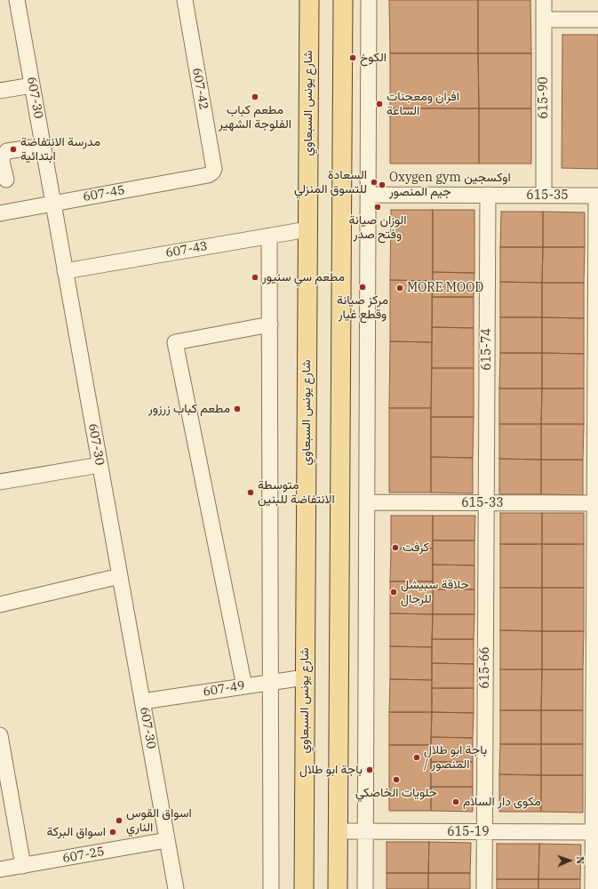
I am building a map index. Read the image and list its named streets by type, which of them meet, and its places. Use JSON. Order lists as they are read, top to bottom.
{
  "streets": {
    "main road": ["شارع يونس السبعاوي"],
    "street": [
      "607-42",
      "607-30",
      "615-90",
      "607-45",
      "615-35",
      "607-43",
      "615-74",
      "615-33",
      "615-66",
      "607-49",
      "615-19",
      "607-25"
    ]
  },
  "crossings": [
    ["607-42", "607-45"],
    ["607-30", "607-45"],
    ["607-30", "607-43"],
    ["607-30", "607-49"],
    ["607-30", "607-25"],
    ["615-90", "615-35"],
    ["شارع يونس السبعاوي", "607-43"],
    ["شارع يونس السبعاوي", "607-49"],
    ["615-35", "615-74"],
    ["615-74", "615-33"],
    ["615-74", "615-66"],
    ["615-33", "615-66"],
    ["615-66", "615-19"]
  ],
  "places": [
    "الكوخ",
    "مطعم كباب الفلوجة الشهير",
    "افران ومعجنات الساعة",
    "مدرسة الانتفاضة ابتدائية",
    "السعادة للتسوق المنزلي",
    "Oxygen gym اوكسجين جيم المنصور",
    "الوزان صيانة وفتح صدر",
    "مطعم سي سنيور",
    "مركز صيانة وقطع غيار",
    "MORE MOOD",
    "مطعم كباب زرزور",
    "متوسطة الانتفاضة للبنين",
    "كرفت",
    "حلاقة سبيشل للرجال",
    "باجة ابو طلال / المنصور",
    "باجة ابو طلال",
    "حلويات الخاصكي",
    "مكوى دار السلام",
    "اسواق القوس الناري",
    "اسواق البركة"
  ],
  "north": "right"
}
